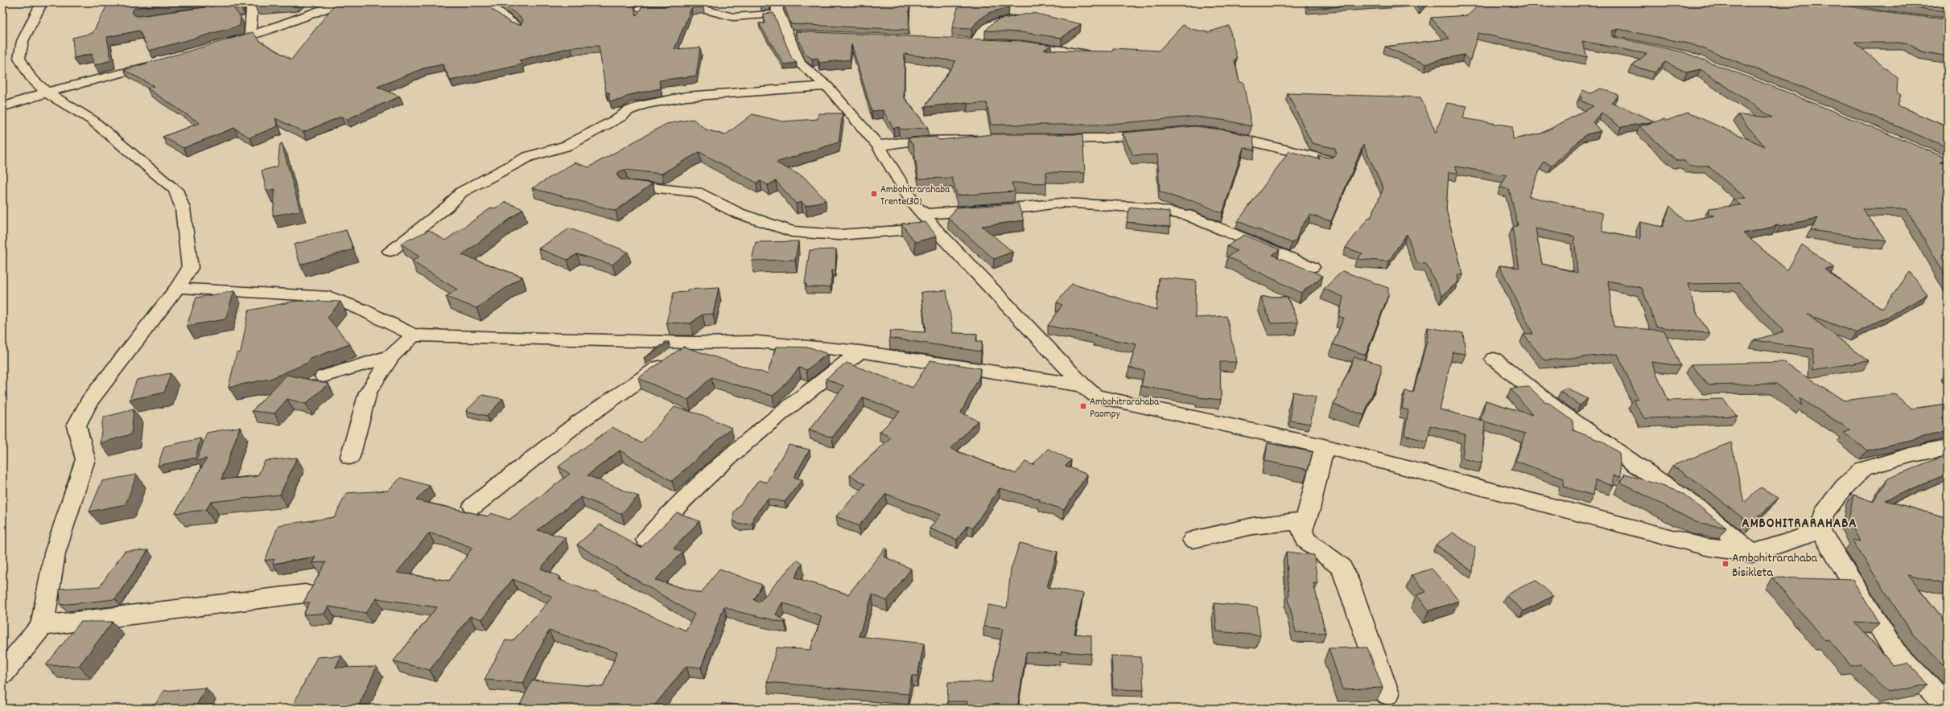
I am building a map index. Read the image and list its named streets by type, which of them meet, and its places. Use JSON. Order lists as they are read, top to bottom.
{
  "districts": ["AMBOHITRARAHABA"],
  "places": {
    "transit": ["Ambohitrarahaba Trente(30)", "Ambohitrarahaba Paompy", "Ambohitrarahaba Bisikleta"]
  }
}
